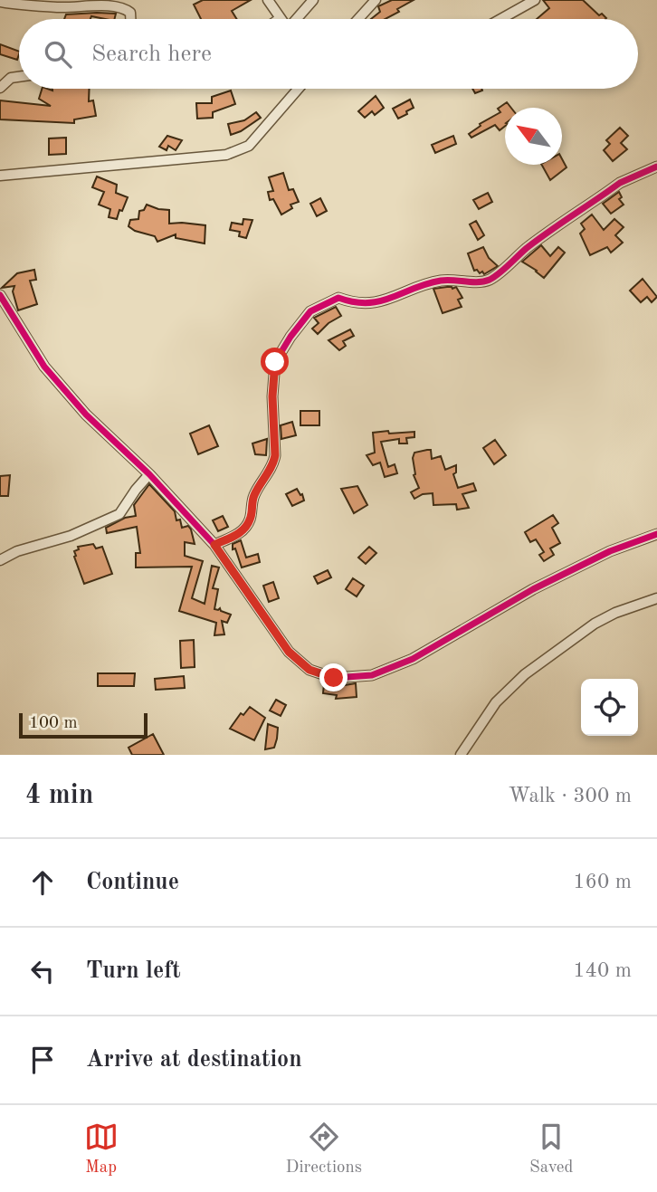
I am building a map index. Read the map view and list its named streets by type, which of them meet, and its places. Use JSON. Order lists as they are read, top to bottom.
{
  "scale_bar": "100 m",
  "north": "top left",
  "page": {
    "search": "Search here",
    "scale": "100 m",
    "heading": ["4 min", "Walk · 300 m"],
    "list": [
      ["Continue", "160 m"],
      ["Turn left", "140 m"],
      "Arrive at destination"
    ],
    "nav": ["Map", "Directions", "Saved"]
  }
}
